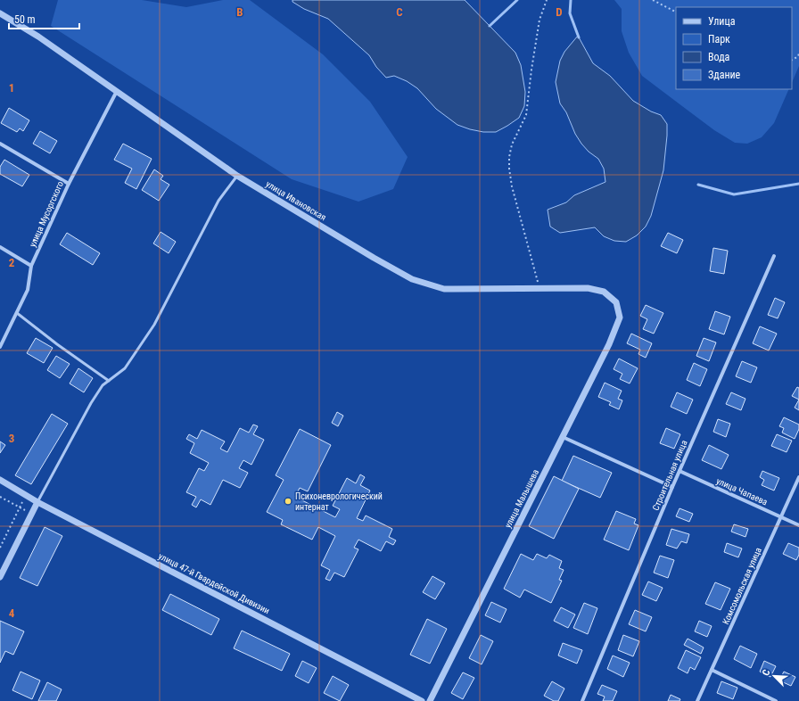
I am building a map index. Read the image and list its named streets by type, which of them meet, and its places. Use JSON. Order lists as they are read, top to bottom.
{
  "streets": {
    "street": [
      "улица Ивановская",
      "улица Мусоргского",
      "Строительная улица",
      "улица Чапаева",
      "улица Малышева",
      "улица 47-й Гвардейской Дивизии",
      "Комсомольская улица"
    ]
  },
  "crossings": [
    ["улица Ивановская", "улица Мусоргского"],
    ["улица Ивановская", "улица Малышева"],
    ["Строительная улица", "улица Чапаева"],
    ["улица Чапаева", "Комсомольская улица"]
  ],
  "places": ["Психоневрологический интернат"],
  "legend": [
    "Улица",
    "Парк",
    "Вода",
    "Здание"
  ],
  "scale_bar": "50 m",
  "north": "top left",
  "grid": {
    "columns": ["B", "C", "D"],
    "rows": [
      "1",
      "2",
      "3",
      "4"
    ]
  }
}
